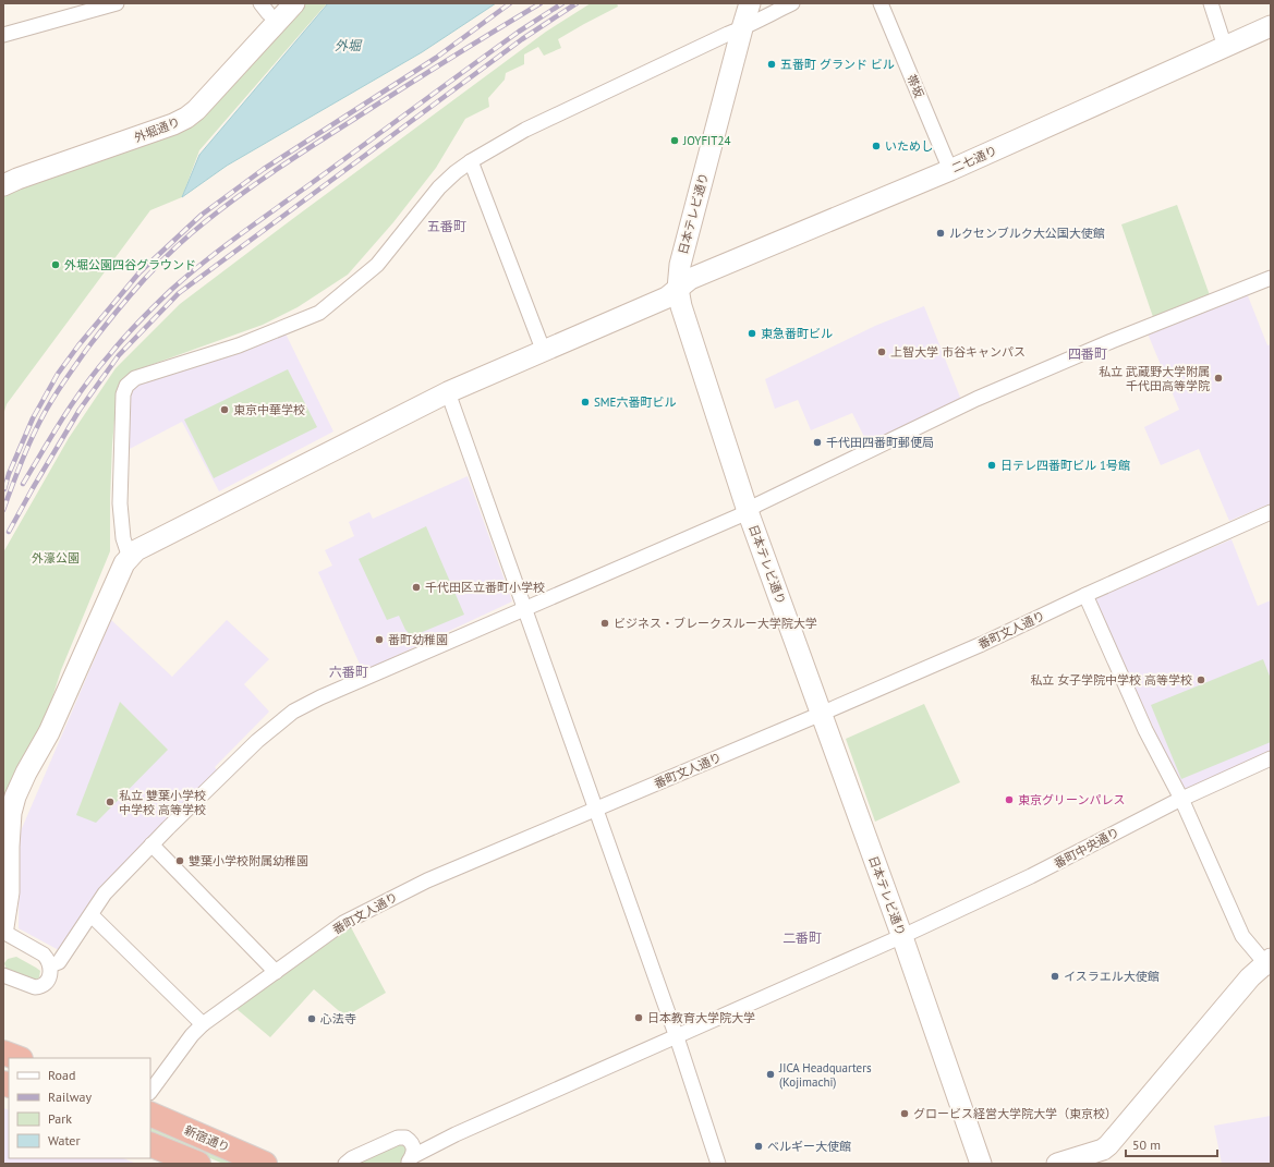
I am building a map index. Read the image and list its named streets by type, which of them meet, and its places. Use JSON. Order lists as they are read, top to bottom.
{
  "streets": {
    "highway": ["新宿通り"],
    "street": [
      "帯坂",
      "外堀通り",
      "二七通り",
      "日本テレビ通り",
      "番町文人通り",
      "番町中央通り"
    ]
  },
  "crossings": [
    ["帯坂", "二七通り"],
    ["二七通り", "日本テレビ通り"],
    ["日本テレビ通り", "番町文人通り"],
    ["日本テレビ通り", "番町中央通り"]
  ],
  "districts": [
    "五番町",
    "四番町",
    "六番町",
    "二番町"
  ],
  "water": ["外堀"],
  "parks": ["外濠公園"],
  "places": [
    "五番町 グランド ビル",
    "JOYFIT24",
    "いためし",
    "ルクセンブルク大公国大使館",
    "外堀公園四谷グラウンド",
    "東急番町ビル",
    "上智大学 市谷キャンパス",
    "私立 武蔵野大学附属 千代田高等学院",
    "SME六番町ビル",
    "東京中華学校",
    "千代田四番町郵便局",
    "日テレ四番町ビル 1号館",
    "千代田区立番町小学校",
    "ビジネス・ブレークスルー大学院大学",
    "番町幼稚園",
    "私立 女子学院中学校 高等学校",
    "東京グリーンパレス",
    "私立 雙葉小学校 中学校 高等学校",
    "雙葉小学校附属幼稚園",
    "イスラエル大使館",
    "日本教育大学院大学",
    "心法寺",
    "JICA Headquarters (Kojimachi)",
    "グロービス経営大学院大学（東京校）",
    "ベルギー大使館"
  ],
  "legend": [
    "Road",
    "Railway",
    "Park",
    "Water"
  ],
  "scale_bar": "50 m"
}
